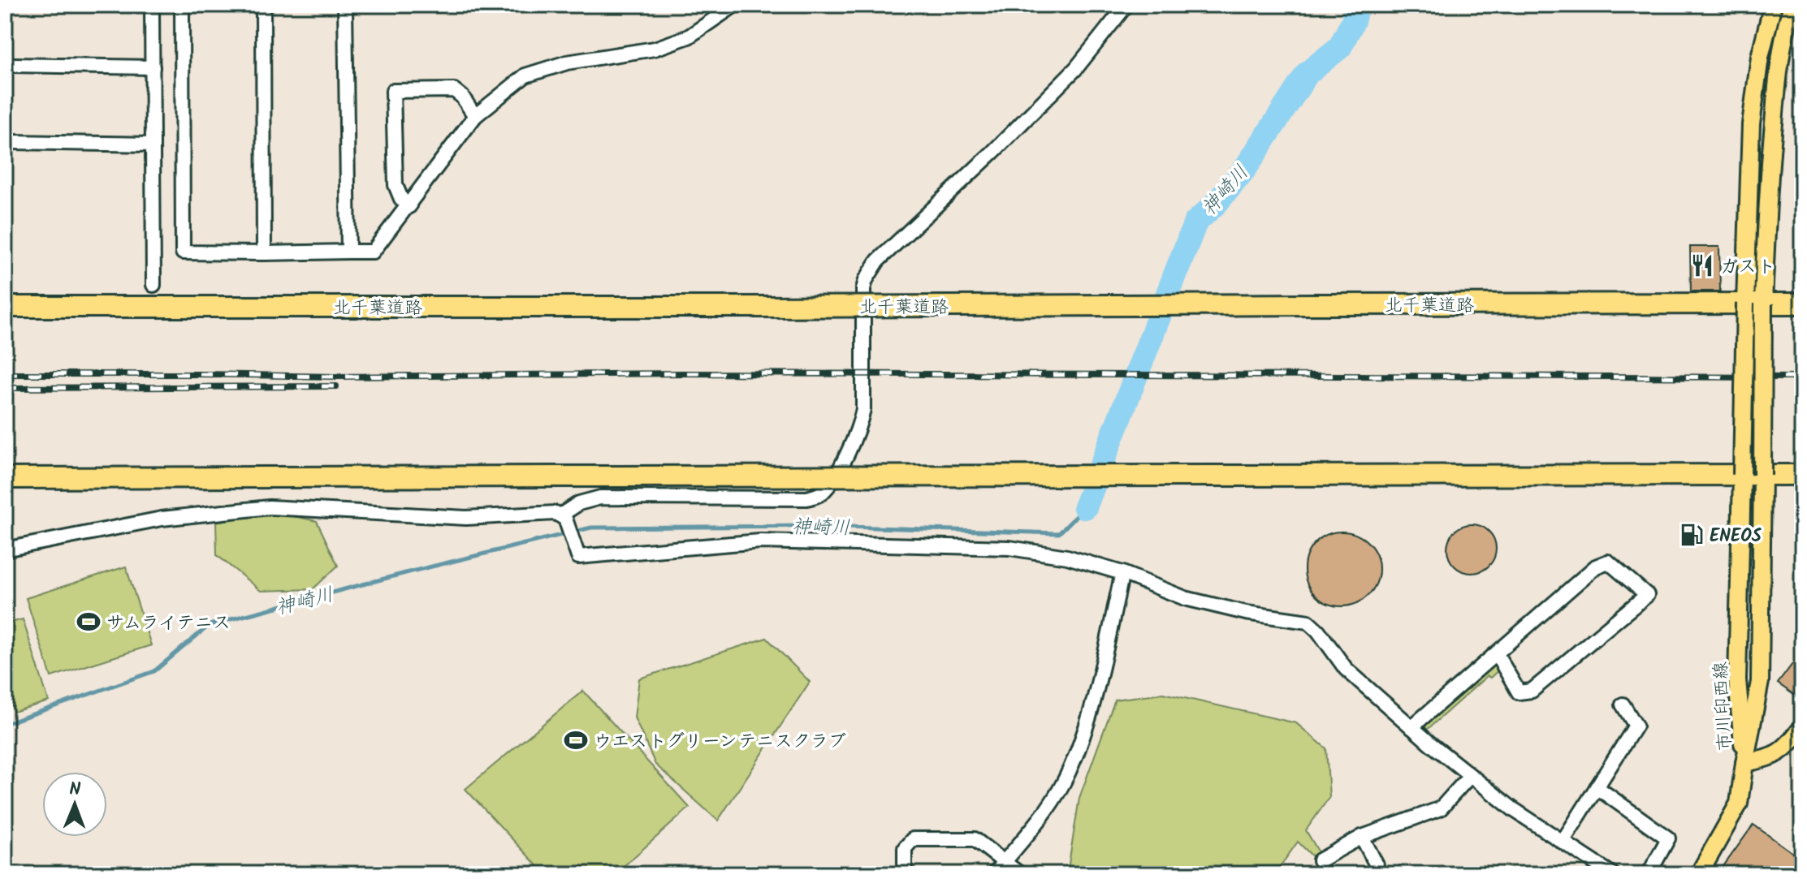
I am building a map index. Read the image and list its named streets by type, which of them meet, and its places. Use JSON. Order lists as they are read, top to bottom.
{
  "streets": {
    "highway": ["北千葉道路"],
    "main road": ["市川印西線"]
  },
  "crossings": [
    ["北千葉道路", "市川印西線"]
  ],
  "water": ["神崎川"],
  "places": {
    "restaurant": ["ガスト"],
    "fuel station": ["ENEOS"],
    "sports": ["サムライテニス", "ウエストグリーンテニスクラブ"]
  },
  "north": "top"
}
